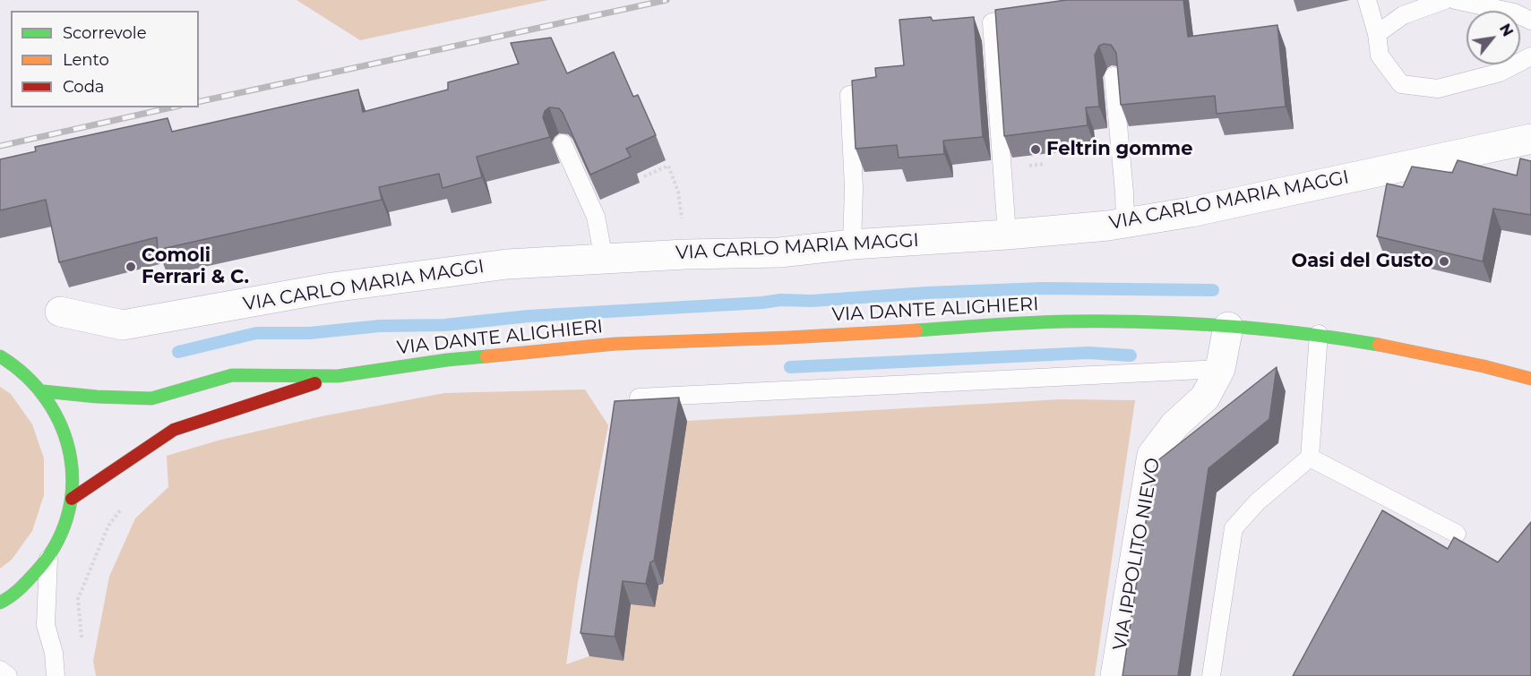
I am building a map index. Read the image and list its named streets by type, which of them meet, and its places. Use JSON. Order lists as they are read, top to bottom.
{
  "streets": {
    "main road": ["VIA DANTE ALIGHIERI"],
    "street": ["VIA CARLO MARIA MAGGI", "VIA IPPOLITO NIEVO"]
  },
  "crossings": [
    ["VIA DANTE ALIGHIERI", "VIA IPPOLITO NIEVO"]
  ],
  "places": ["Feltrin gomme", "Oasi del Gusto", "Comoli Ferrari & C."],
  "legend": ["Scorrevole", "Lento", "Coda"],
  "north": "top right"
}
